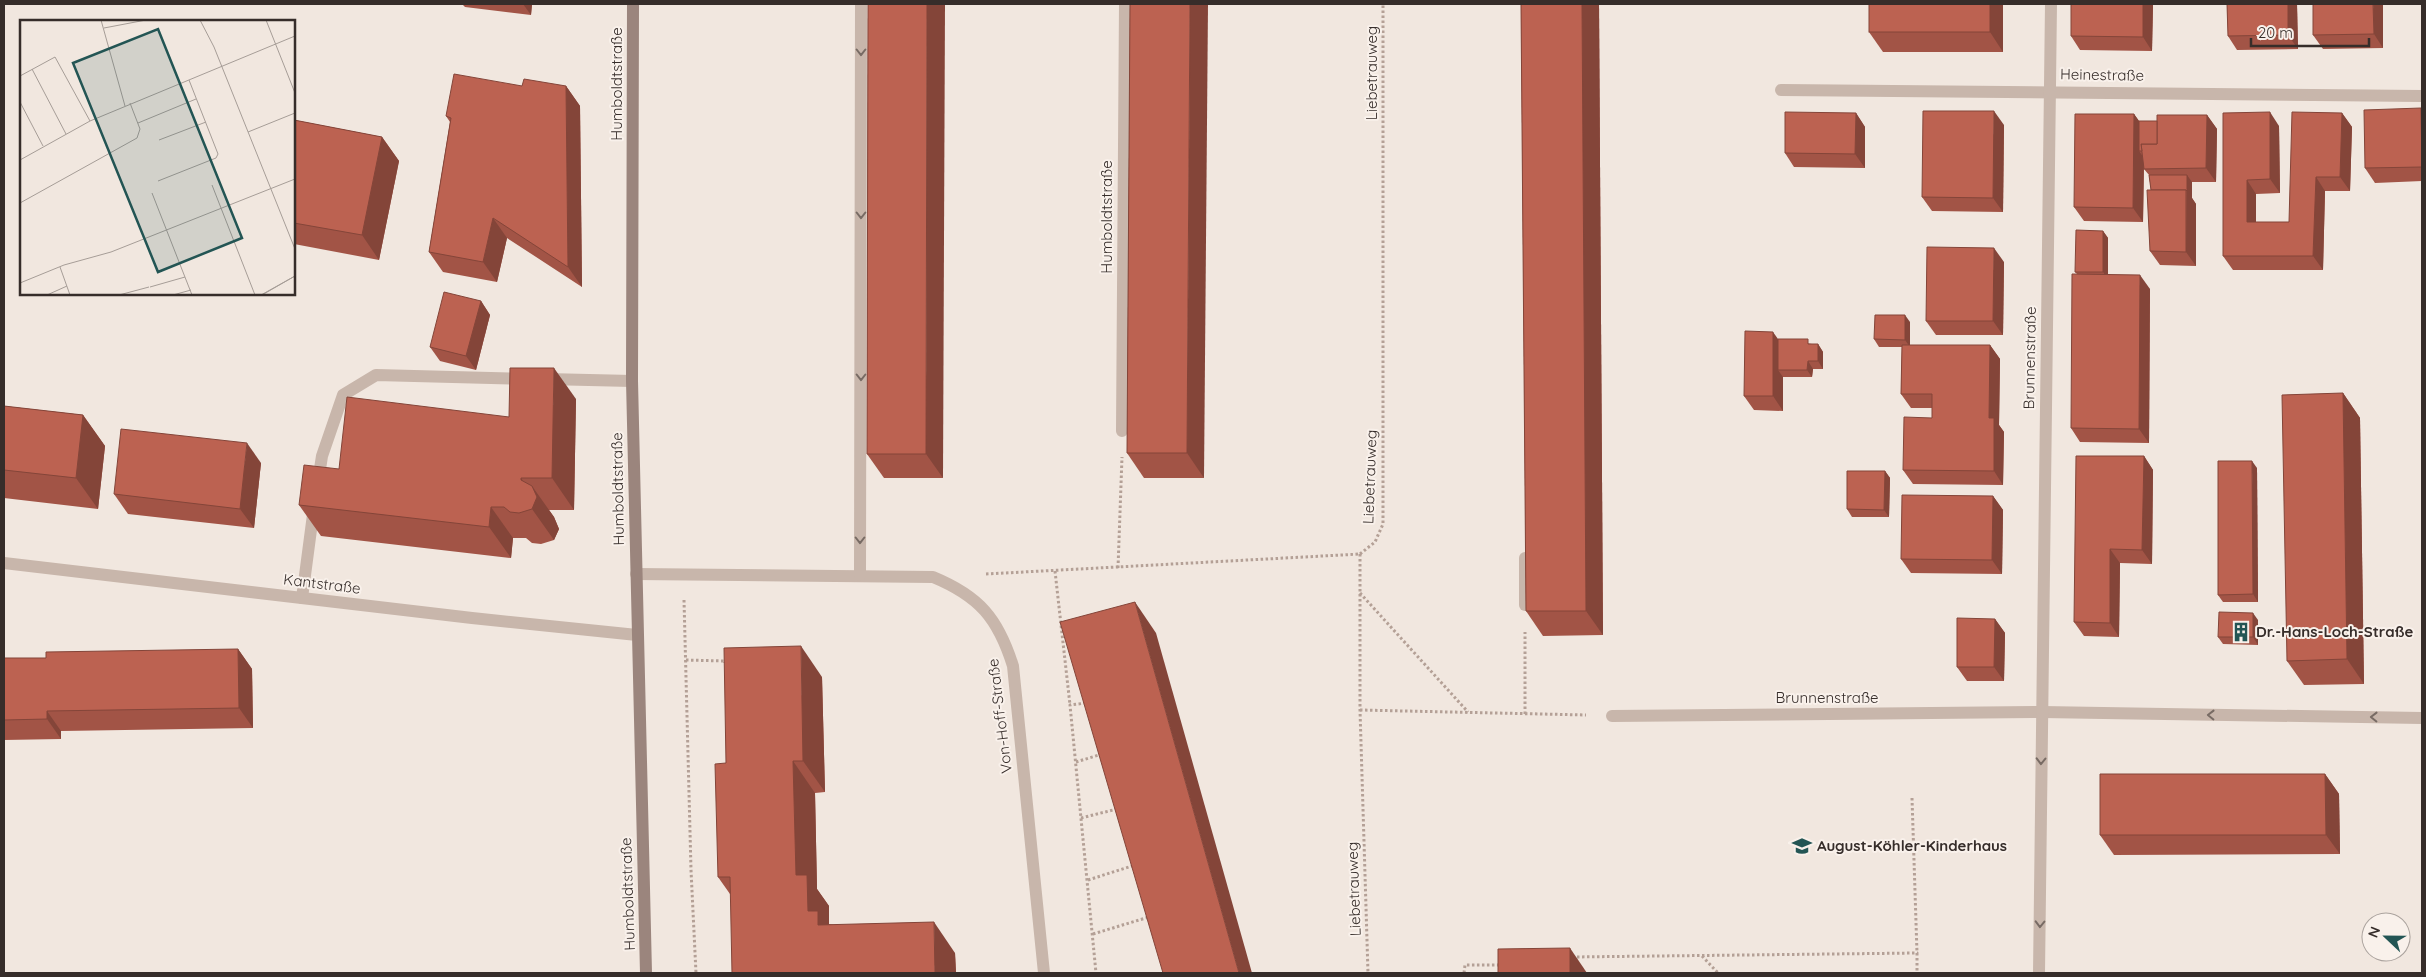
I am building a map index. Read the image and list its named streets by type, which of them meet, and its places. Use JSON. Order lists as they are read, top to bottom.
{
  "streets": {
    "main road": ["Humboldtstraße"],
    "street": [
      "Heinestraße",
      "Brunnenstraße",
      "Kantstraße",
      "Von-Hoff-Straße"
    ],
    "path": ["Liebetrauweg"]
  },
  "crossings": [
    ["Heinestraße", "Brunnenstraße"],
    ["Humboldtstraße", "Kantstraße"],
    ["Humboldtstraße", "Von-Hoff-Straße"]
  ],
  "places": {
    "building": ["Dr.-Hans-Loch-Straße"],
    "school or university": ["August-Köhler-Kinderhaus"]
  },
  "scale_bar": "20 m",
  "north": "left"
}
